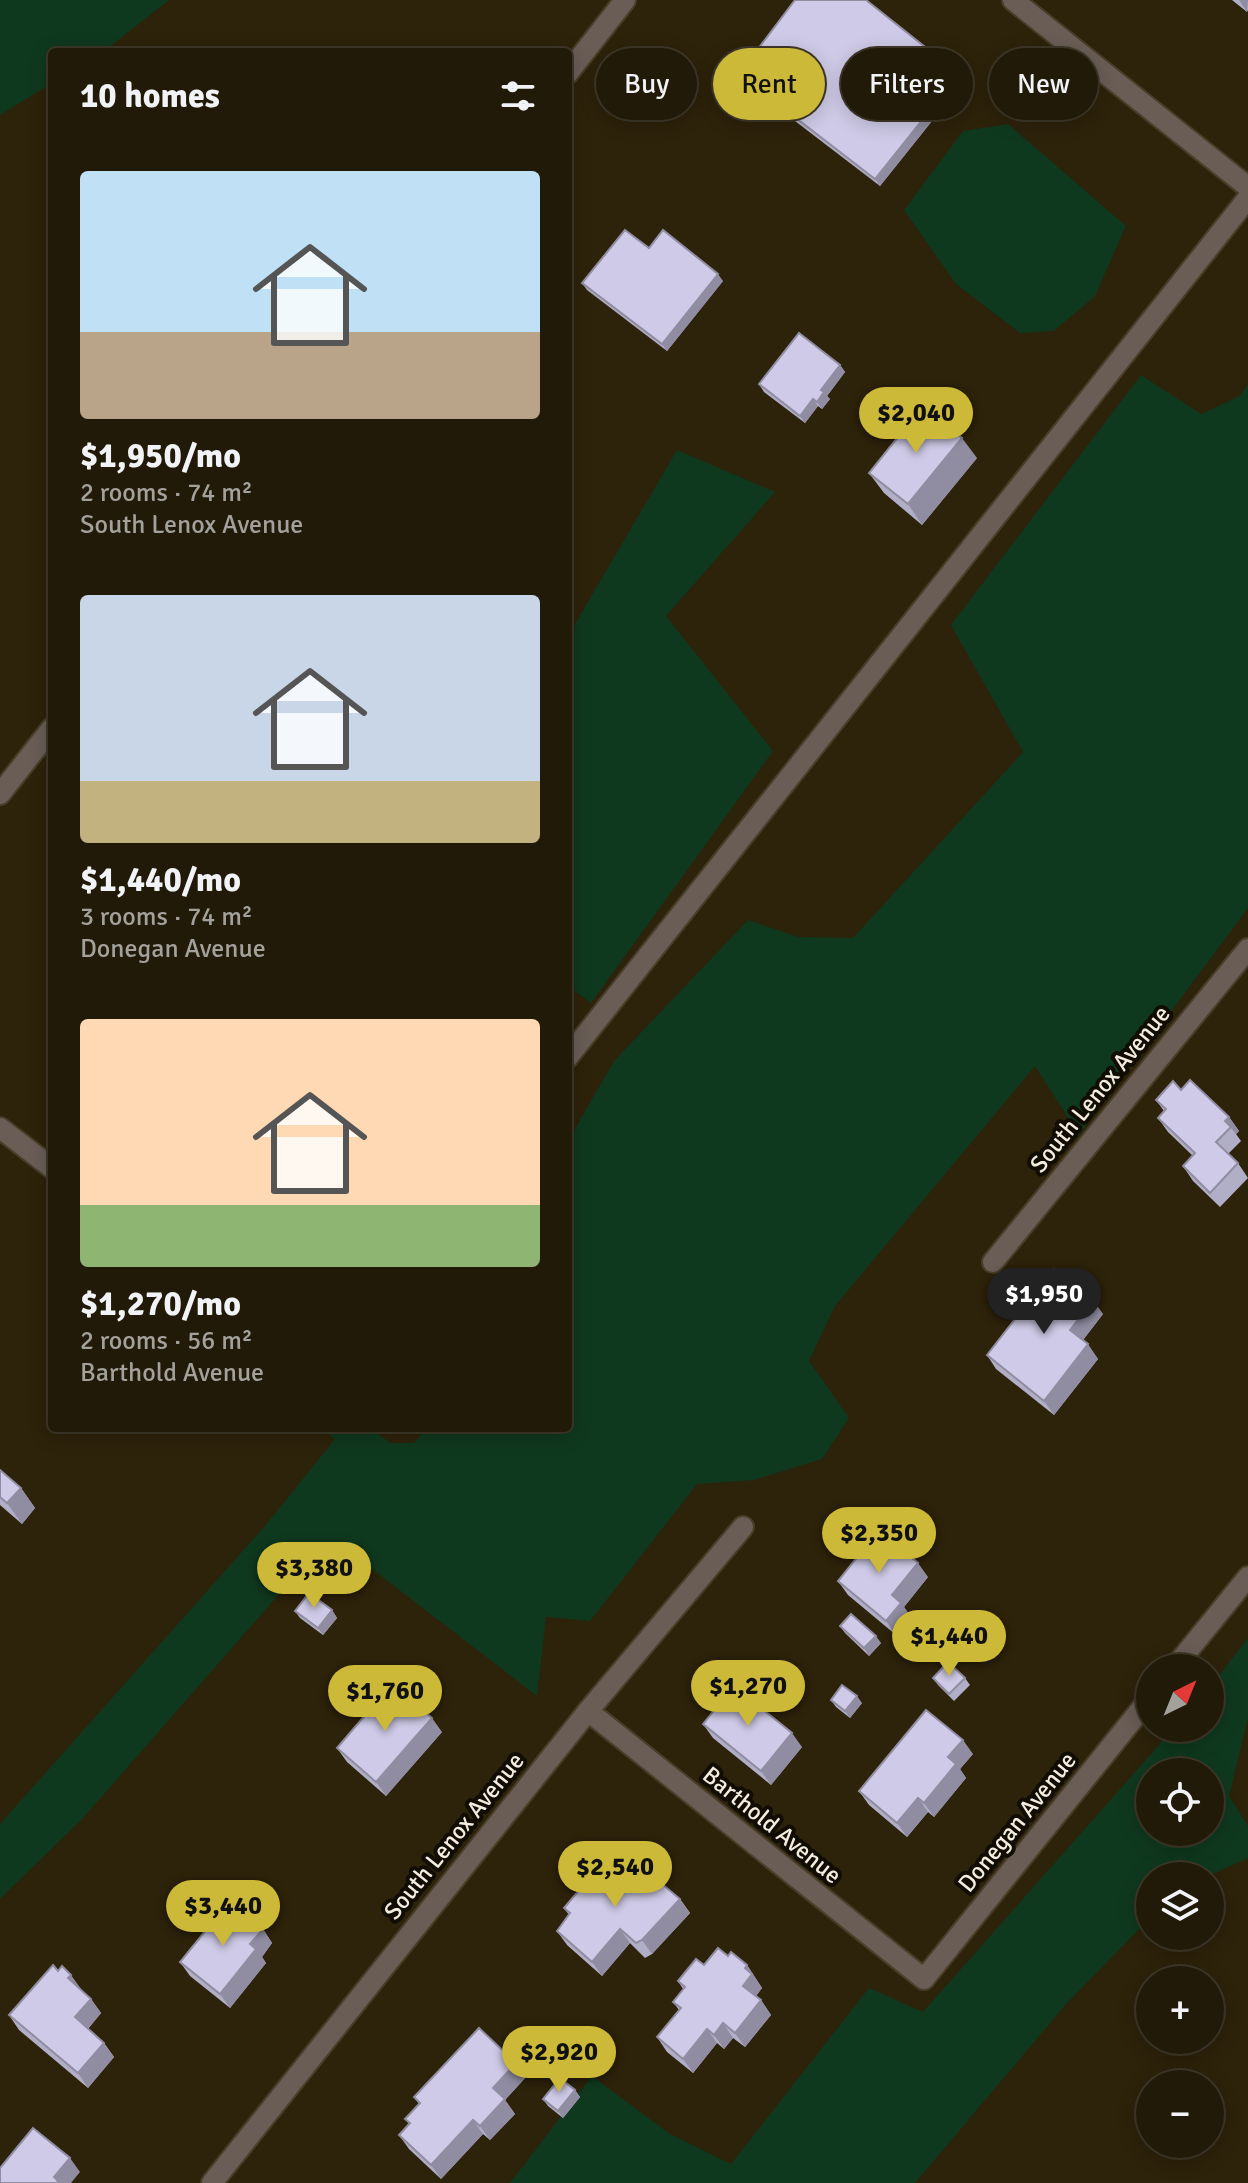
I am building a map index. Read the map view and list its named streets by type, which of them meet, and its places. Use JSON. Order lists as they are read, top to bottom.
{
  "streets": {
    "street": ["South Lenox Avenue", "Donegan Avenue", "Barthold Avenue"]
  },
  "crossings": [
    ["South Lenox Avenue", "Barthold Avenue"],
    ["Donegan Avenue", "Barthold Avenue"]
  ],
  "north": "top right",
  "page": {
    "chip": [
      "Buy",
      "Rent",
      "Filters",
      "New"
    ],
    "heading": "10 homes",
    "list": [
      {
        "name": "$1,950/mo",
        "note": "2 rooms · 74 m² · South Lenox Avenue"
      },
      {
        "name": "$1,440/mo",
        "note": "3 rooms · 74 m² · Donegan Avenue"
      },
      {
        "name": "$1,270/mo",
        "note": "2 rooms · 56 m² · Barthold Avenue"
      }
    ],
    "price": [
      "$2,040",
      "$1,950",
      "$2,350",
      "$3,380",
      "$1,440",
      "$1,270",
      "$1,760",
      "$2,540",
      "$3,440",
      "$2,920"
    ],
    "map_buttons": ["+", "−"]
  }
}
